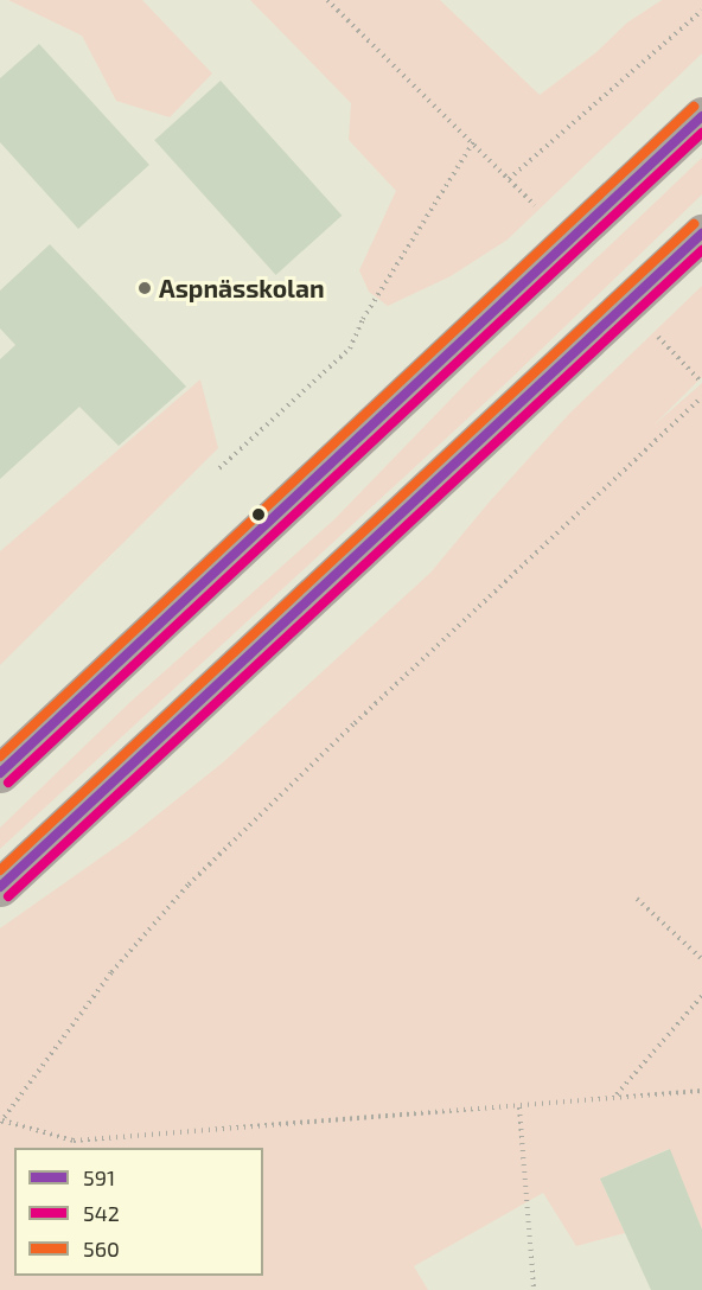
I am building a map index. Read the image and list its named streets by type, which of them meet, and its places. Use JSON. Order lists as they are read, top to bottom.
{
  "places": ["Aspnässkolan"],
  "lines": ["transit line 560", "transit line 591", "transit line 542"],
  "legend": ["591", "542", "560"]
}
